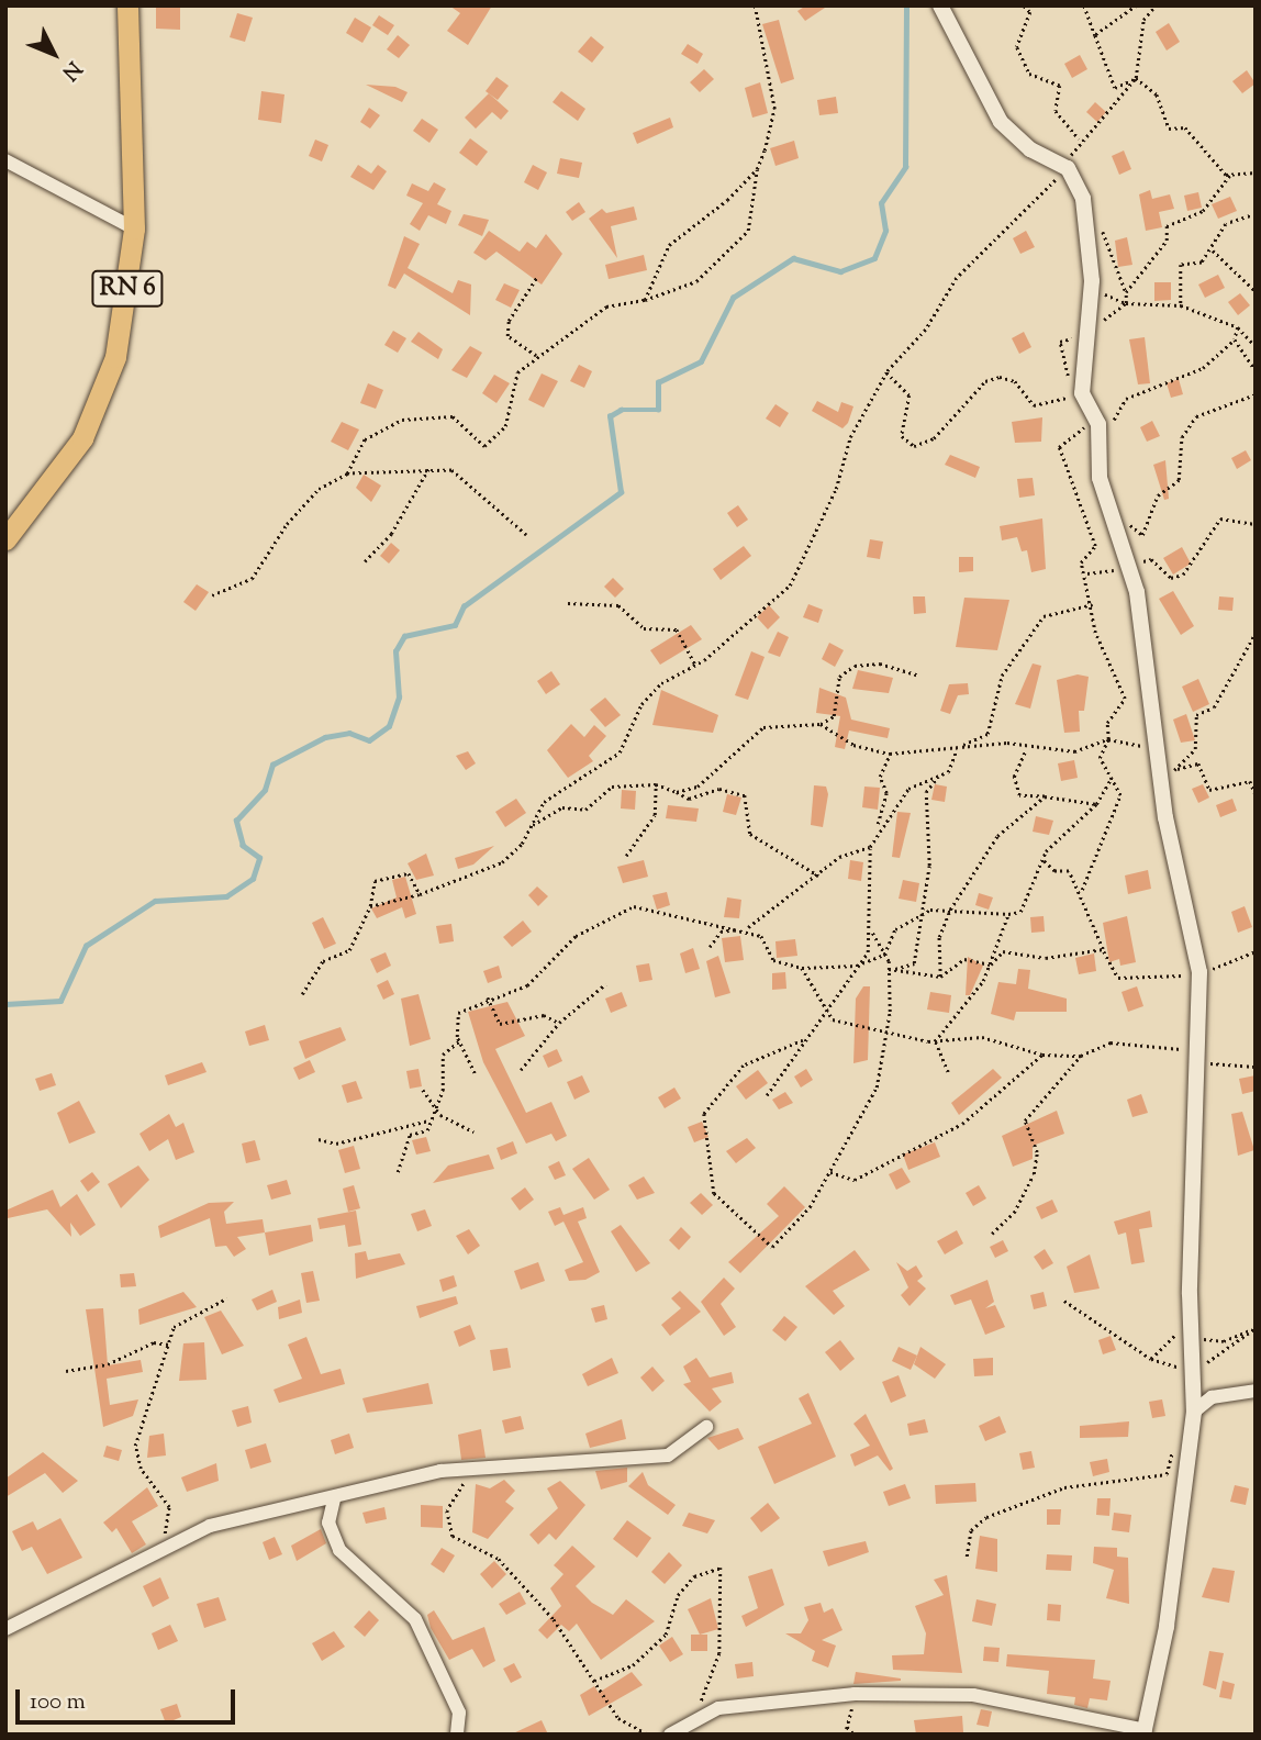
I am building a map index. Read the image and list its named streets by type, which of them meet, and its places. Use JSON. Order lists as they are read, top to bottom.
{
  "streets": {
    "main road": ["RN 6"]
  },
  "scale_bar": "100 m",
  "north": "bottom right"
}
